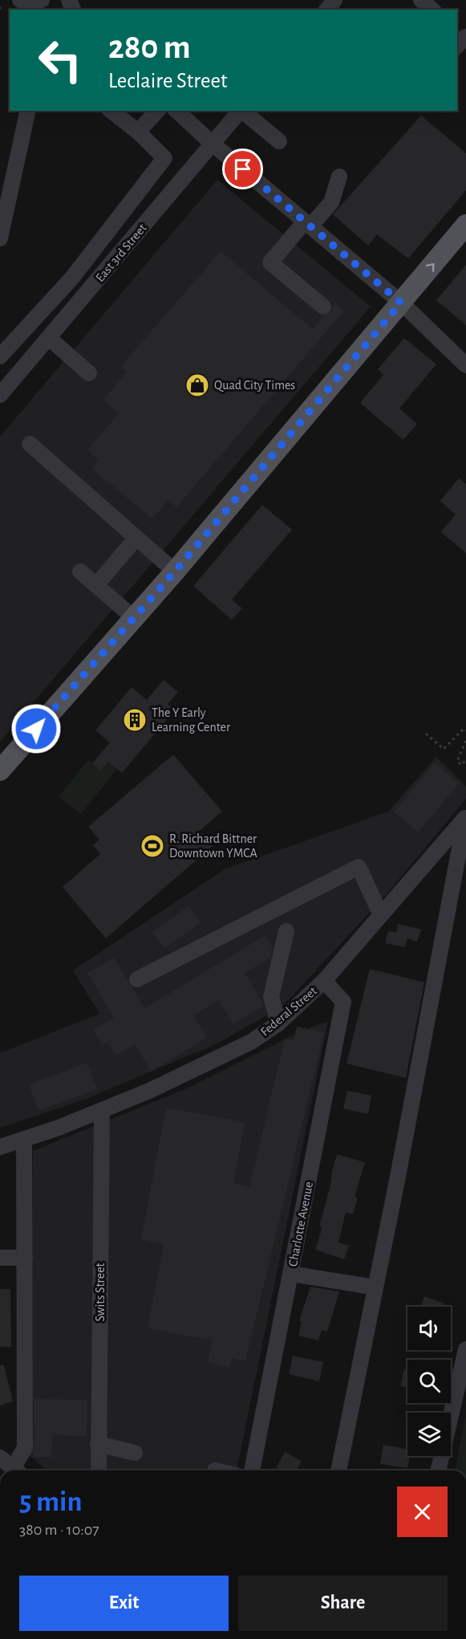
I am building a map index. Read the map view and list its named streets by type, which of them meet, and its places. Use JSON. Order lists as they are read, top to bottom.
{
  "streets": {
    "street": [
      "East 3rd Street",
      "Federal Street",
      "Charlotte Avenue",
      "Swits Street"
    ]
  },
  "crossings": [
    ["Federal Street", "Charlotte Avenue"],
    ["Federal Street", "Swits Street"]
  ],
  "places": {
    "shop": ["Quad City Times"],
    "building": ["The Y Early Learning Center"],
    "sports": ["R. Richard Bittner Downtown YMCA"]
  },
  "page": {
    "turn": ["280 m", "Leclaire Street"],
    "heading": ["5 min", "380 m · 10:07"],
    "buttons": ["Exit", "Share"]
  }
}
